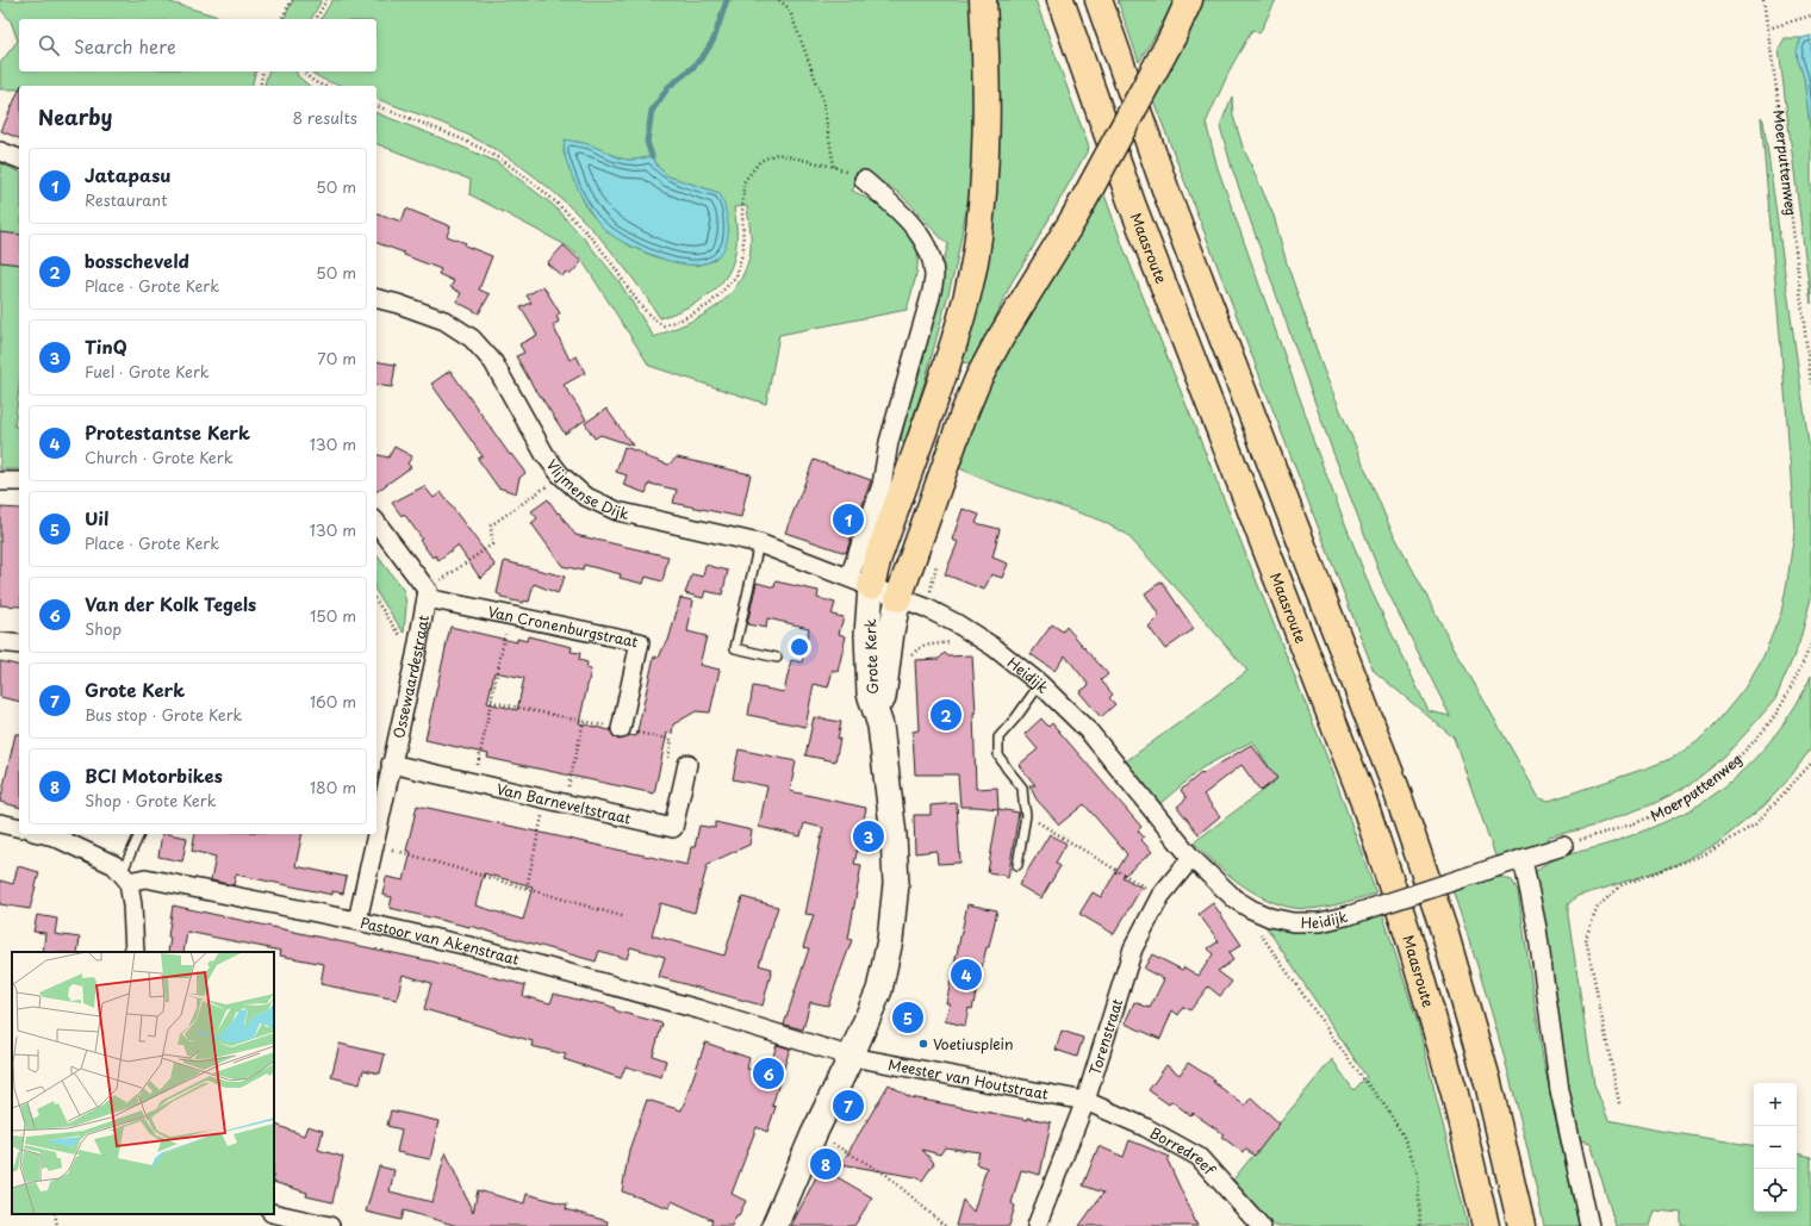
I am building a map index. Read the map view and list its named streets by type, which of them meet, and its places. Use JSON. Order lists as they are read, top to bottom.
{
  "streets": {
    "highway": ["Maasroute"],
    "main road": ["Grote Kerk"],
    "street": [
      "Vlijmense Dijk",
      "Van Cronenburgstraat",
      "Heidijk",
      "Ossewaardestraat",
      "Van Barneveltstraat",
      "Pastoor van Akenstraat",
      "Torenstraat",
      "Meester van Houtstraat",
      "Borredreef"
    ],
    "path": ["Moerputtenweg"]
  },
  "crossings": [
    ["Vlijmense Dijk", "Grote Kerk"],
    ["Vlijmense Dijk", "Heidijk"],
    ["Van Cronenburgstraat", "Ossewaardestraat"],
    ["Grote Kerk", "Heidijk"],
    ["Grote Kerk", "Pastoor van Akenstraat"],
    ["Grote Kerk", "Meester van Houtstraat"],
    ["Heidijk", "Torenstraat"],
    ["Ossewaardestraat", "Van Barneveltstraat"],
    ["Ossewaardestraat", "Pastoor van Akenstraat"],
    ["Pastoor van Akenstraat", "Meester van Houtstraat"],
    ["Torenstraat", "Meester van Houtstraat"],
    ["Torenstraat", "Borredreef"],
    ["Meester van Houtstraat", "Borredreef"]
  ],
  "places": ["Voetiusplein"],
  "page": {
    "search": "Search here",
    "heading": ["Nearby", "8 results"],
    "list": [
      {
        "mark": "1",
        "name": "Jatapasu",
        "note": "Restaurant",
        "value": "50 m"
      },
      {
        "mark": "2",
        "name": "bosscheveld",
        "note": "Place · Grote Kerk",
        "value": "50 m"
      },
      {
        "mark": "3",
        "name": "TinQ",
        "note": "Fuel · Grote Kerk",
        "value": "70 m"
      },
      {
        "mark": "4",
        "name": "Protestantse Kerk",
        "note": "Church · Grote Kerk",
        "value": "130 m"
      },
      {
        "mark": "5",
        "name": "Uil",
        "note": "Place · Grote Kerk",
        "value": "130 m"
      },
      {
        "mark": "6",
        "name": "Van der Kolk Tegels",
        "note": "Shop",
        "value": "150 m"
      },
      {
        "mark": "7",
        "name": "Grote Kerk",
        "note": "Bus stop · Grote Kerk",
        "value": "160 m"
      },
      {
        "mark": "8",
        "name": "BCI Motorbikes",
        "note": "Shop · Grote Kerk",
        "value": "180 m"
      }
    ],
    "pins": [
      "1",
      "2",
      "3",
      "4",
      "5",
      "6",
      "7",
      "8"
    ],
    "map_buttons": ["+", "−"]
  }
}
